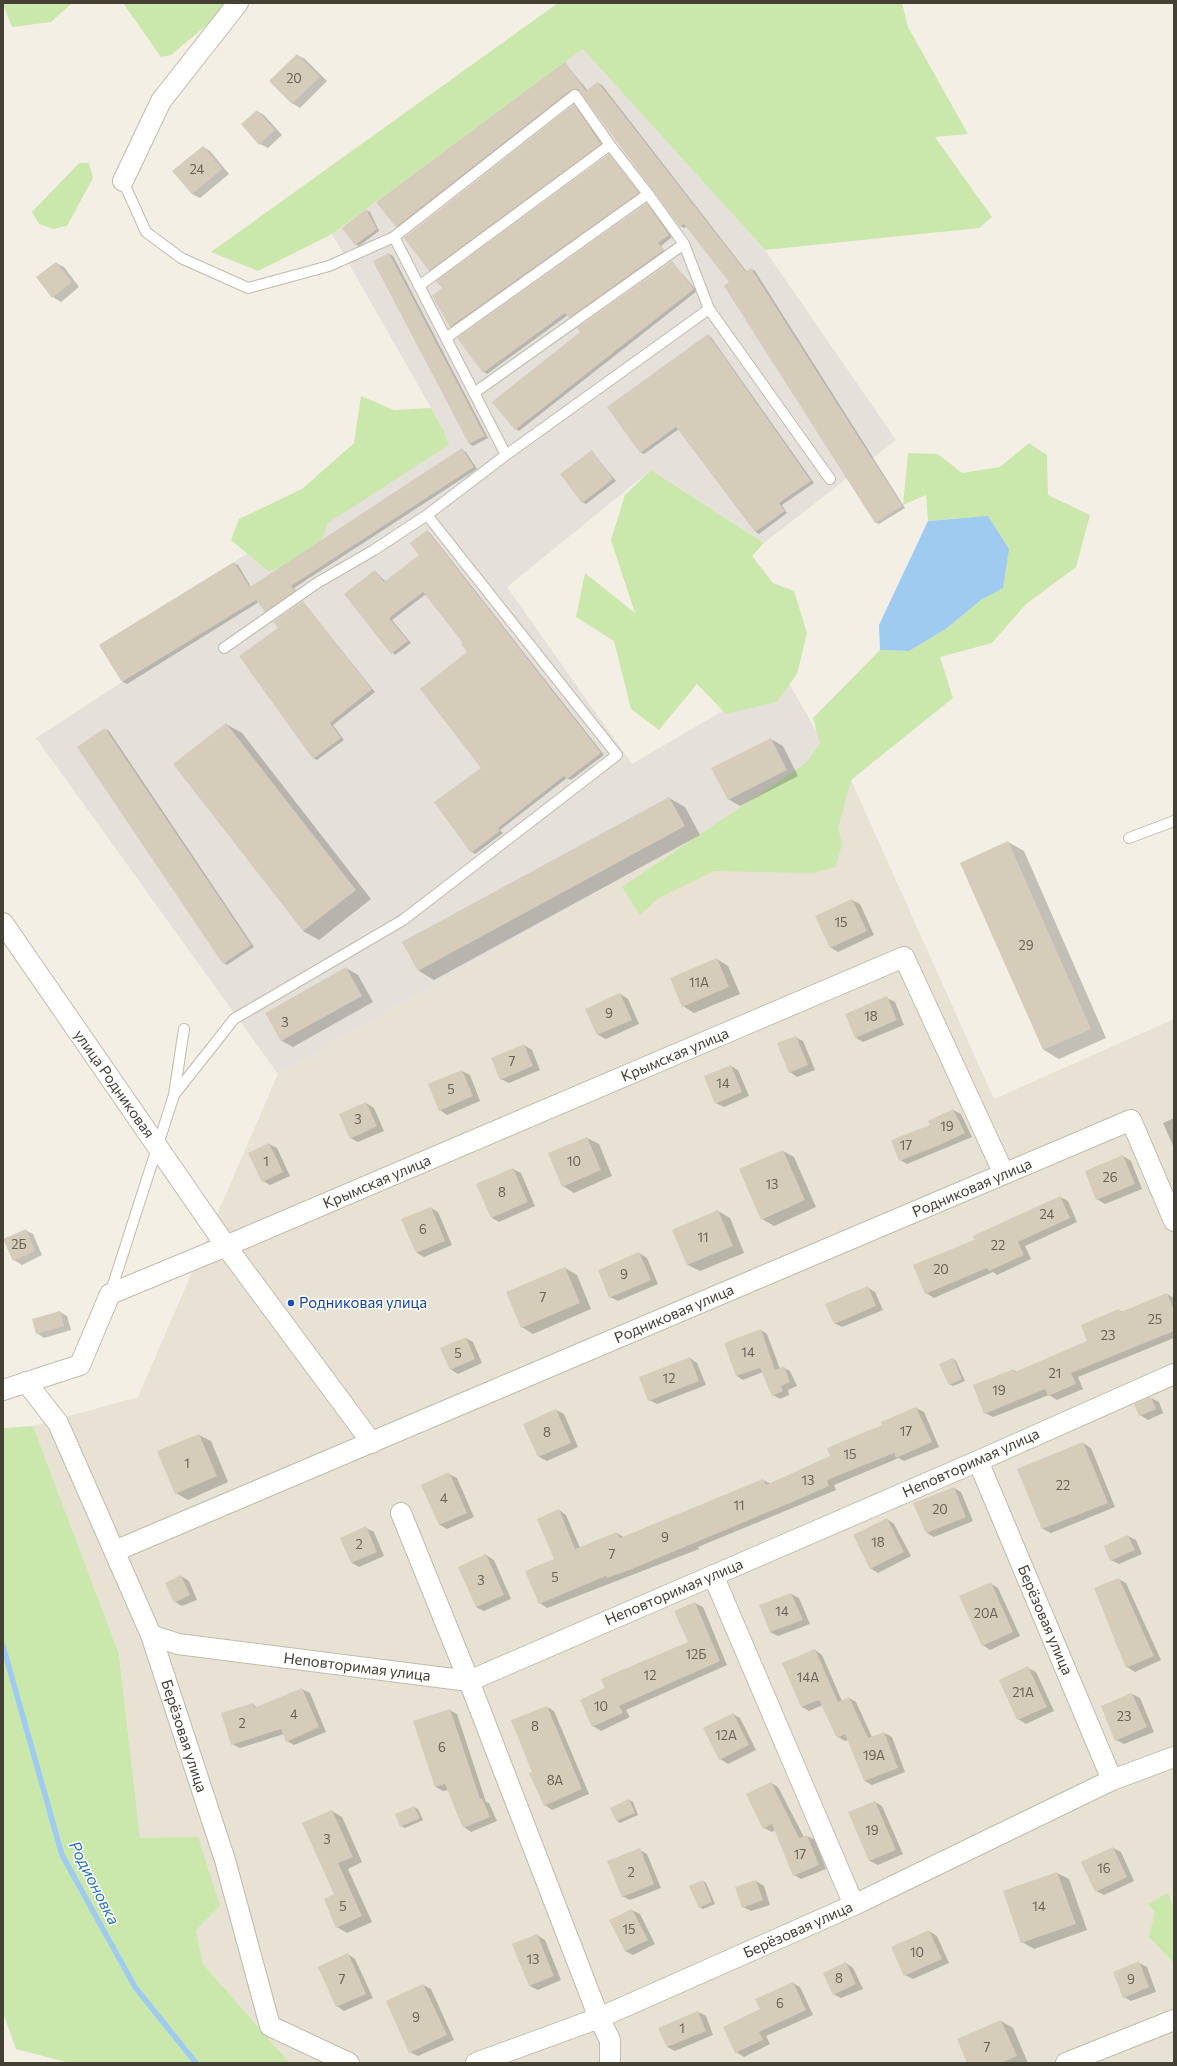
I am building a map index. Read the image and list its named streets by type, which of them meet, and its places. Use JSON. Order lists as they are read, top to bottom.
{
  "streets": {
    "street": [
      "Крымская улица",
      "улица Родниковая",
      "Родниковая улица",
      "Неповторимая улица",
      "Берёзовая улица"
    ]
  },
  "crossings": [
    ["Крымская улица", "улица Родниковая"],
    ["Крымская улица", "Родниковая улица"],
    ["улица Родниковая", "Родниковая улица"],
    ["Родниковая улица", "Берёзовая улица"],
    ["Неповторимая улица", "Берёзовая улица"]
  ],
  "water": ["Родионовка"],
  "places": ["Родниковая улица"],
  "house_numbers": [
    "20",
    "24",
    "15",
    "29",
    "11А",
    "9",
    "18",
    "3",
    "7",
    "14",
    "5",
    "3",
    "19",
    "17",
    "1",
    "10",
    "26",
    "13",
    "8",
    "24",
    "6",
    "11",
    "2Б",
    "22",
    "20",
    "9",
    "7",
    "25",
    "23",
    "14",
    "5",
    "21",
    "12",
    "19",
    "17",
    "8",
    "15",
    "1",
    "13",
    "22",
    "4",
    "11",
    "20",
    "9",
    "18",
    "2",
    "7",
    "5",
    "3",
    "14",
    "20А",
    "12Б",
    "12",
    "14А",
    "21А",
    "10",
    "4",
    "23",
    "2",
    "8",
    "12А",
    "6",
    "19А",
    "8А",
    "19",
    "3",
    "17",
    "16",
    "2",
    "5",
    "14",
    "15",
    "10",
    "13",
    "8",
    "7",
    "9",
    "6",
    "9",
    "1",
    "7"
  ]
}
